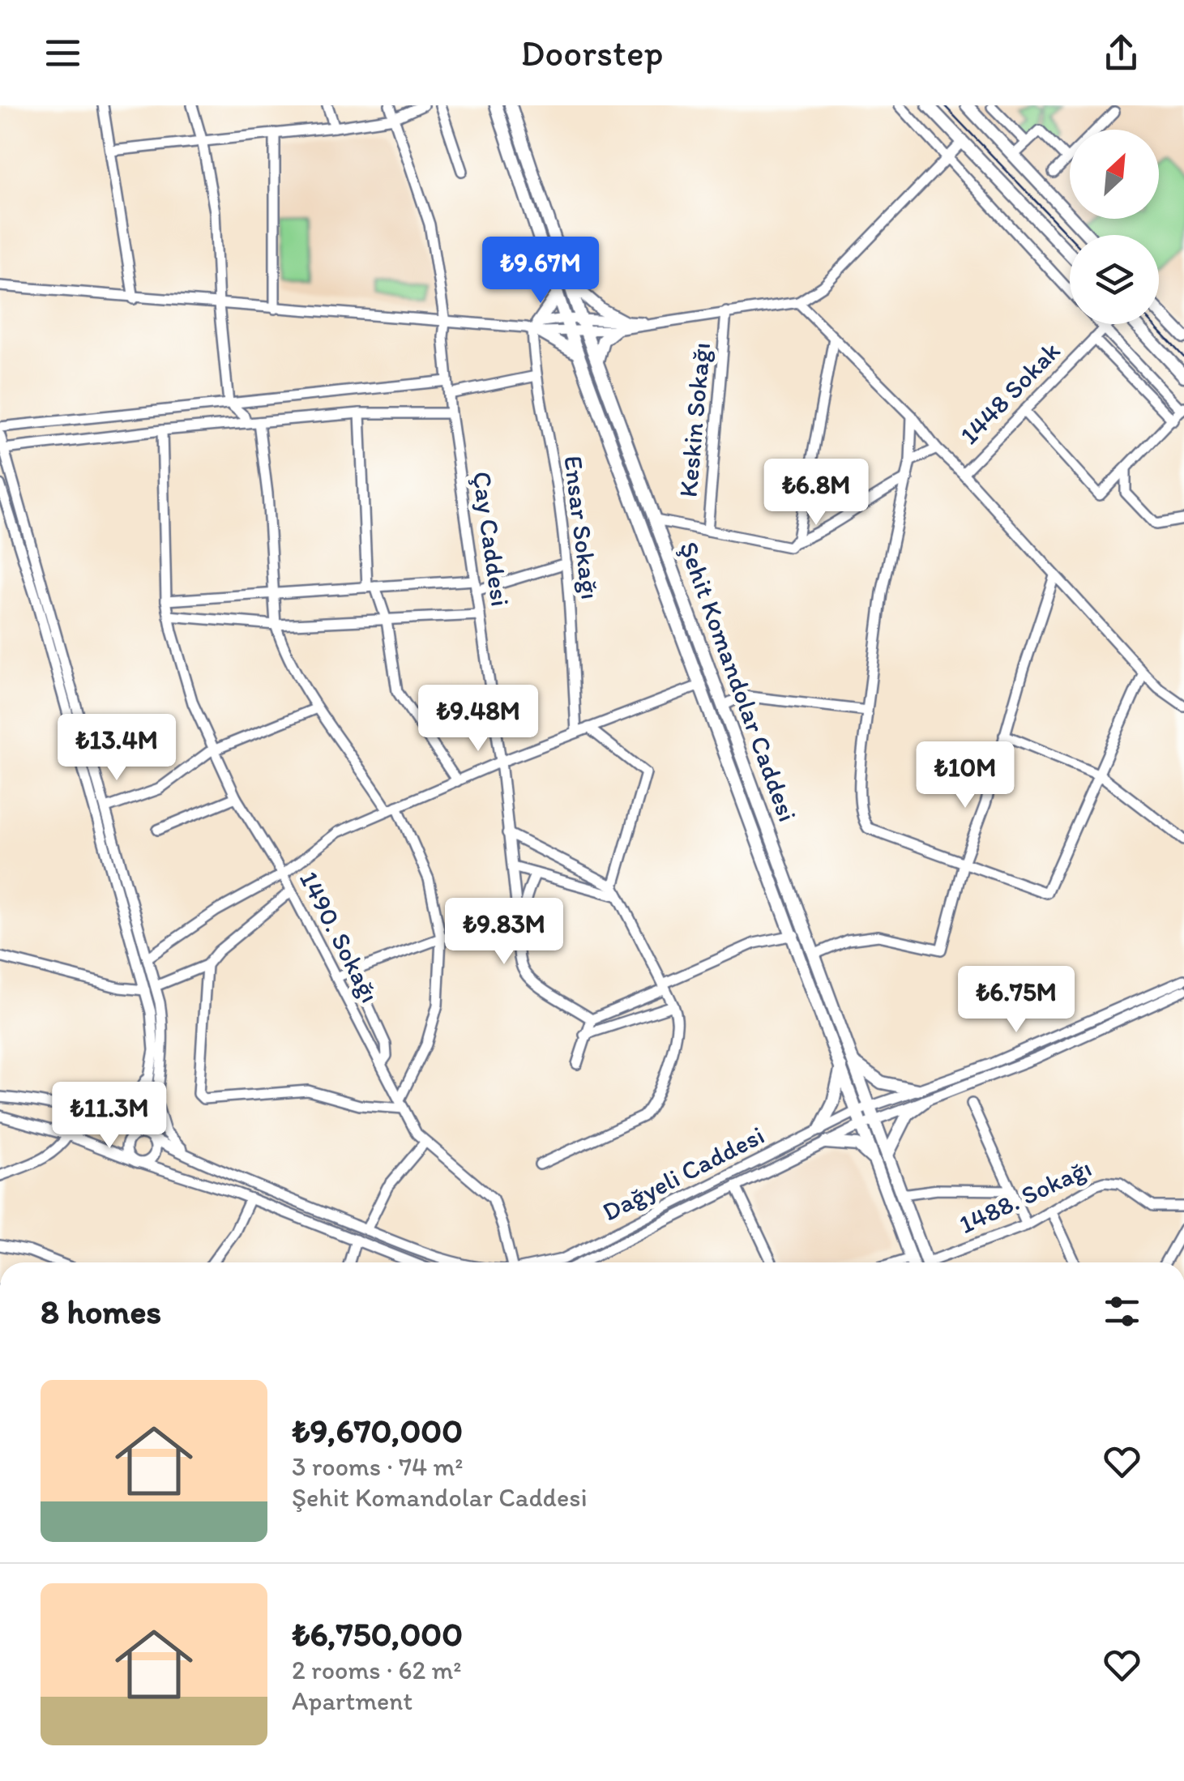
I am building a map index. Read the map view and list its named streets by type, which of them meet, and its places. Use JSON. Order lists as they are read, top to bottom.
{
  "streets": {
    "main road": ["Şehit Komandolar Caddesi"],
    "street": [
      "1448 Sokak",
      "Keskin Sokağı",
      "Ensar Sokağı",
      "Çay Caddesi",
      "1490. Sokağı",
      "Dağyeli Caddesi",
      "1488. Sokağı"
    ]
  },
  "crossings": [
    ["Çay Caddesi", "1490. Sokağı"],
    ["Şehit Komandolar Caddesi", "Dağyeli Caddesi"]
  ],
  "north": "top right",
  "page": {
    "header": "Doorstep",
    "price": [
      "₺9.67M",
      "₺6.8M",
      "₺9.48M",
      "₺13.4M",
      "₺10M",
      "₺9.83M",
      "₺6.75M",
      "₺11.3M"
    ],
    "heading": "8 homes",
    "list": [
      {
        "name": "₺9,670,000",
        "note": "3 rooms · 74 m² · Şehit Komandolar Caddesi"
      },
      {
        "name": "₺6,750,000",
        "note": "2 rooms · 62 m² · Apartment"
      }
    ]
  }
}
